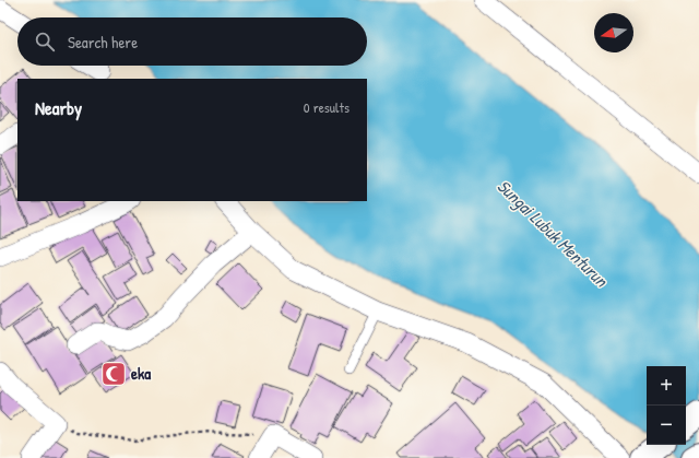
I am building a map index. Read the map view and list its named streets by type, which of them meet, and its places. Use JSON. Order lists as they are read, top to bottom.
{
  "water": ["Sungai Lubuk Menturun"],
  "places": {
    "mosque": ["eka"]
  },
  "north": "left",
  "page": {
    "search": "Search here",
    "heading": ["Nearby", "0 results"],
    "map_buttons": ["+", "−"]
  }
}
